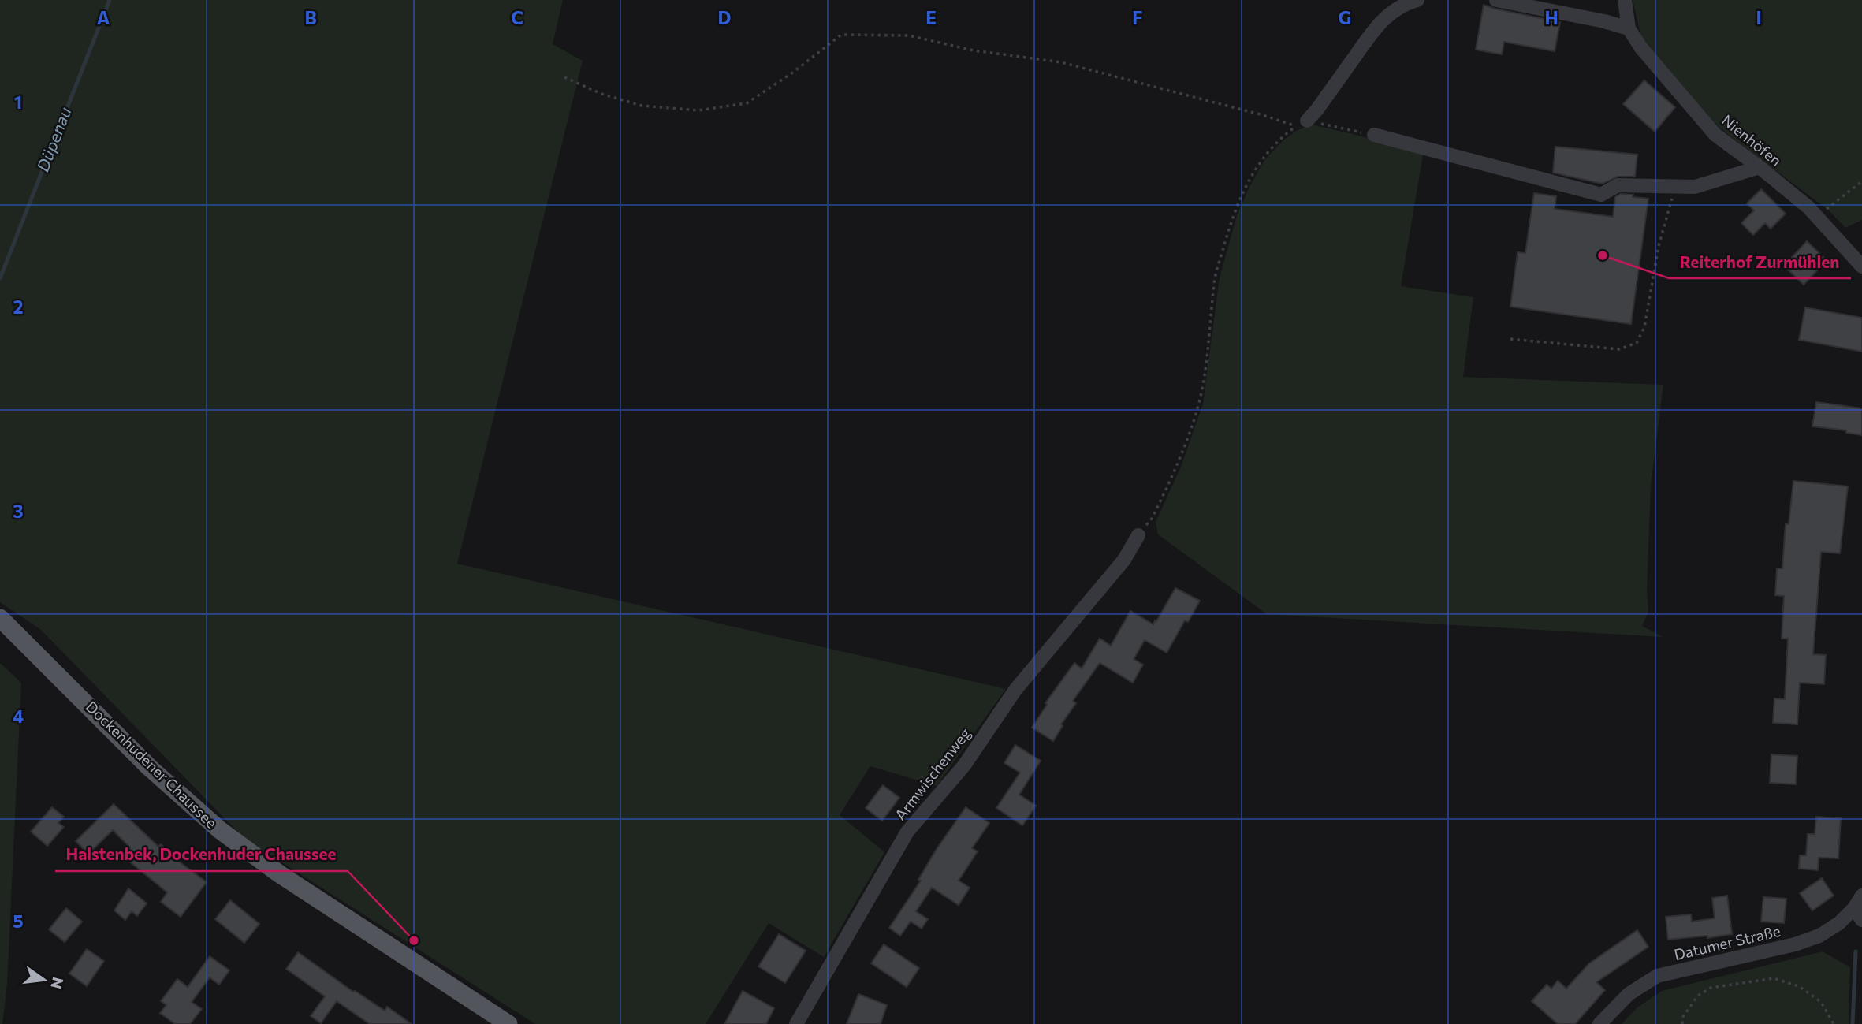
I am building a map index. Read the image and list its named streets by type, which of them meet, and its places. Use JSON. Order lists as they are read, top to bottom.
{
  "streets": {
    "main road": ["Dockenhudener Chaussee"],
    "street": ["Nienhöfen", "Armwischenweg", "Datumer Straße"]
  },
  "water": ["Düpenau"],
  "places": ["Reiterhof Zurmühlen", "Halstenbek, Dockenhuder Chaussee"],
  "north": "right",
  "grid": {
    "columns": [
      "A",
      "B",
      "C",
      "D",
      "E",
      "F",
      "G",
      "H",
      "I"
    ],
    "rows": [
      "1",
      "2",
      "3",
      "4",
      "5"
    ]
  }
}
